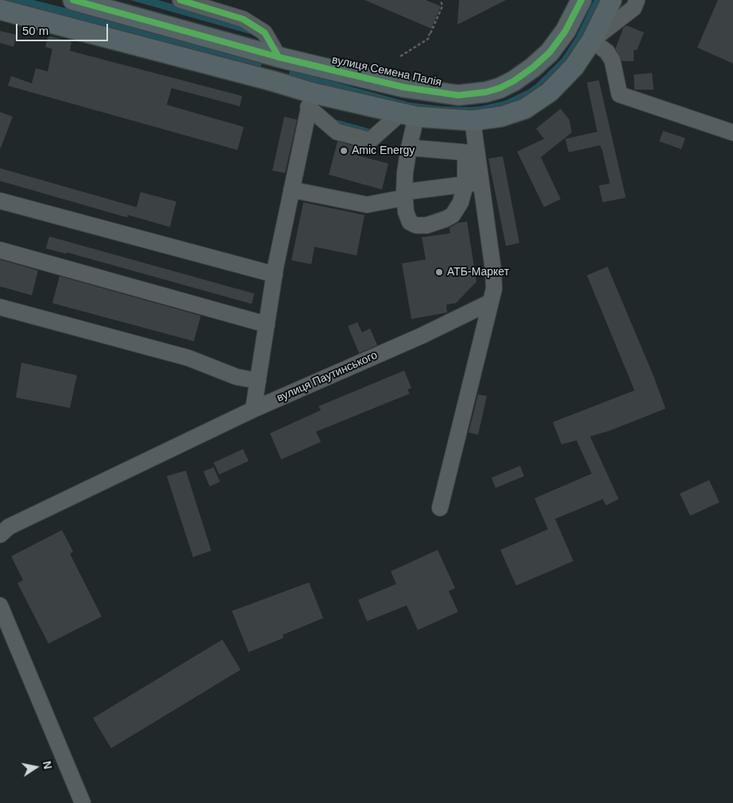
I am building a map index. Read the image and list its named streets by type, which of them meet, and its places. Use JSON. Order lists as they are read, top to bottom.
{
  "streets": {
    "main road": ["вулиця Семена Палія"],
    "street": ["вулиця Паутинського"]
  },
  "places": ["Amic Energy", "АТБ-Маркет"],
  "scale_bar": "50 m",
  "north": "right"
}
